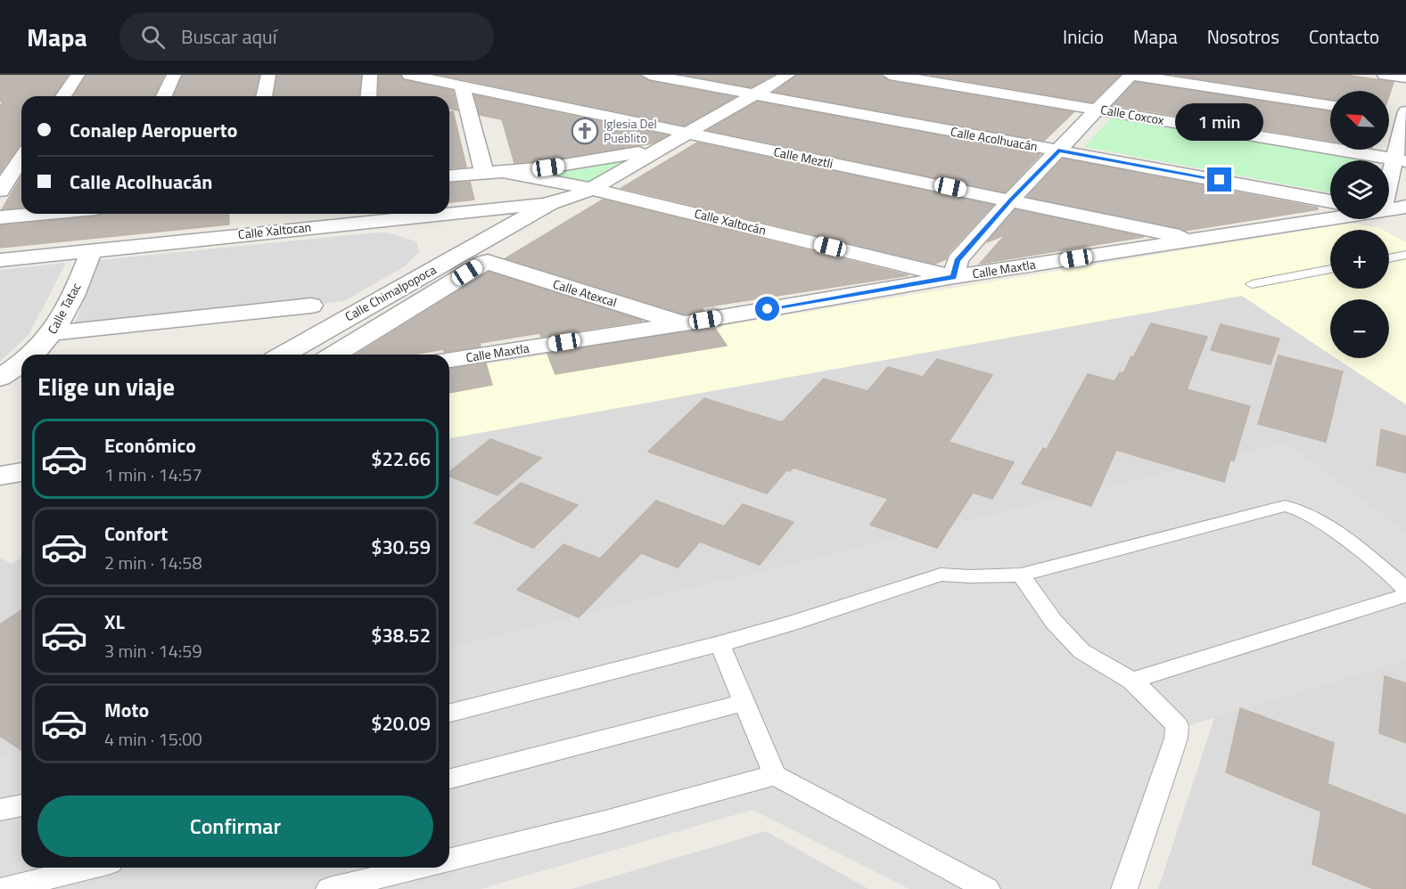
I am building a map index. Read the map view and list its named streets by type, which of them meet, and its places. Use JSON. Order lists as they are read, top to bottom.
{
  "streets": {
    "street": [
      "Calle Coxcox",
      "Calle Acolhuacán",
      "Calle Meztli",
      "Calle Xaltocán",
      "Calle Xaltocan",
      "Calle Maxtla",
      "Calle Chimalpopoca",
      "Calle Atexcal",
      "Calle Tatac"
    ]
  },
  "crossings": [
    ["Calle Acolhuacán", "Calle Chimalpopoca"],
    ["Calle Meztli", "Calle Maxtla"],
    ["Calle Meztli", "Calle Chimalpopoca"],
    ["Calle Xaltocán", "Calle Maxtla"],
    ["Calle Xaltocán", "Calle Chimalpopoca"],
    ["Calle Xaltocan", "Calle Chimalpopoca"],
    ["Calle Xaltocan", "Calle Tatac"],
    ["Calle Maxtla", "Calle Atexcal"]
  ],
  "places": {
    "church": ["Iglesia Del Pueblito"]
  },
  "north": "top left",
  "page": {
    "header": "Mapa",
    "search": "Buscar aquí",
    "nav": [
      "Inicio",
      "Mapa",
      "Nosotros",
      "Contacto"
    ],
    "map_buttons": ["+", "−"],
    "banner": ["Conalep Aeropuerto", "Calle Acolhuacán"],
    "bubble": "1 min",
    "heading": "Elige un viaje",
    "list": [
      {
        "name": "Económico",
        "note": "1 min · 14:57",
        "value": "$22.66"
      },
      {
        "name": "Confort",
        "note": "2 min · 14:58",
        "value": "$30.59"
      },
      {
        "name": "XL",
        "note": "3 min · 14:59",
        "value": "$38.52"
      },
      {
        "name": "Moto",
        "note": "4 min · 15:00",
        "value": "$20.09"
      }
    ],
    "buttons": "Confirmar"
  }
}
